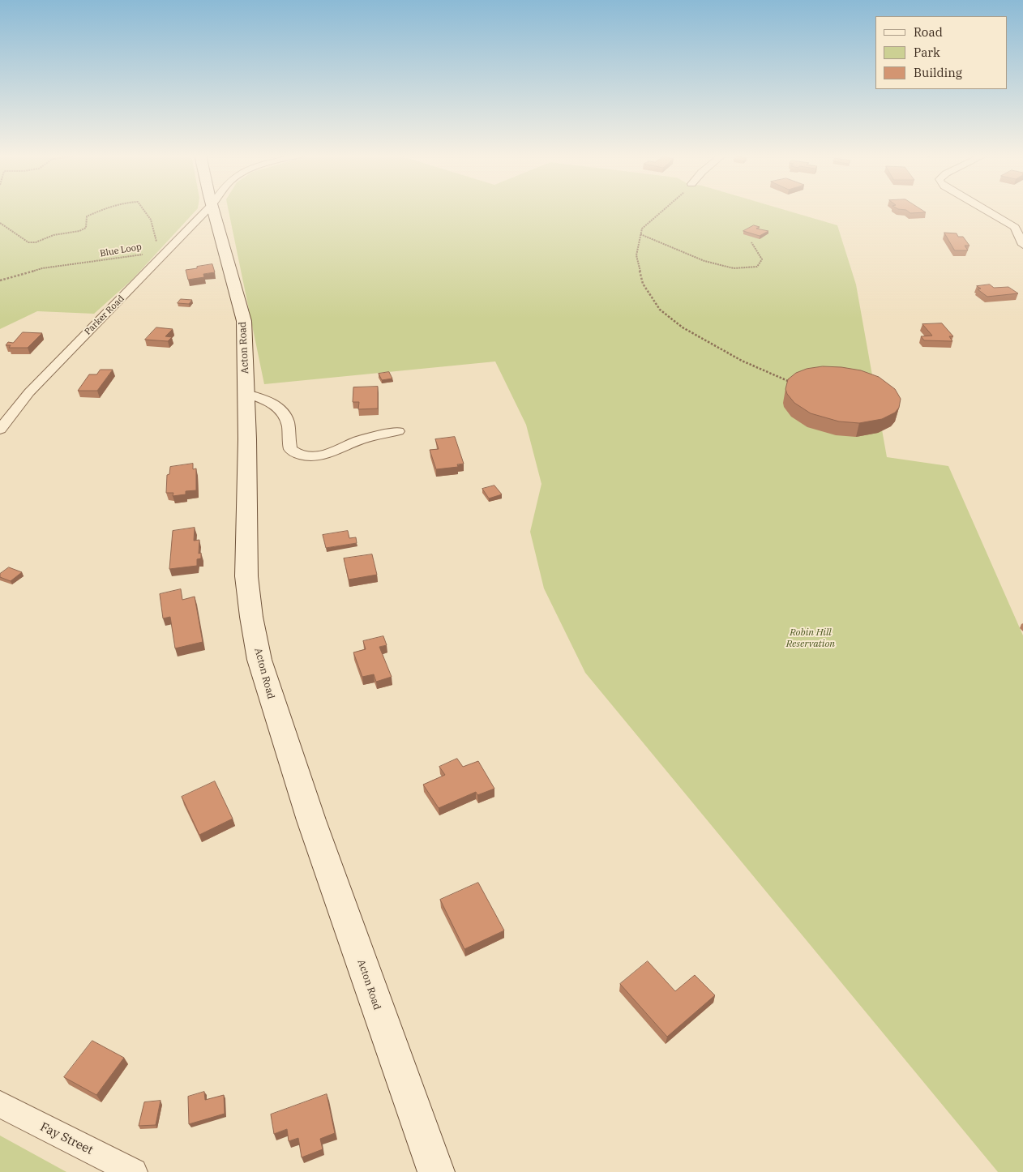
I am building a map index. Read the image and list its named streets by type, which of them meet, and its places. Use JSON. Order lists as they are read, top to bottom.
{
  "streets": {
    "main road": ["Acton Road"],
    "street": ["Parker Road", "Fay Street"],
    "path": ["Blue Loop"]
  },
  "parks": ["Robin Hill Reservation"],
  "legend": ["Road", "Park", "Building"]
}
